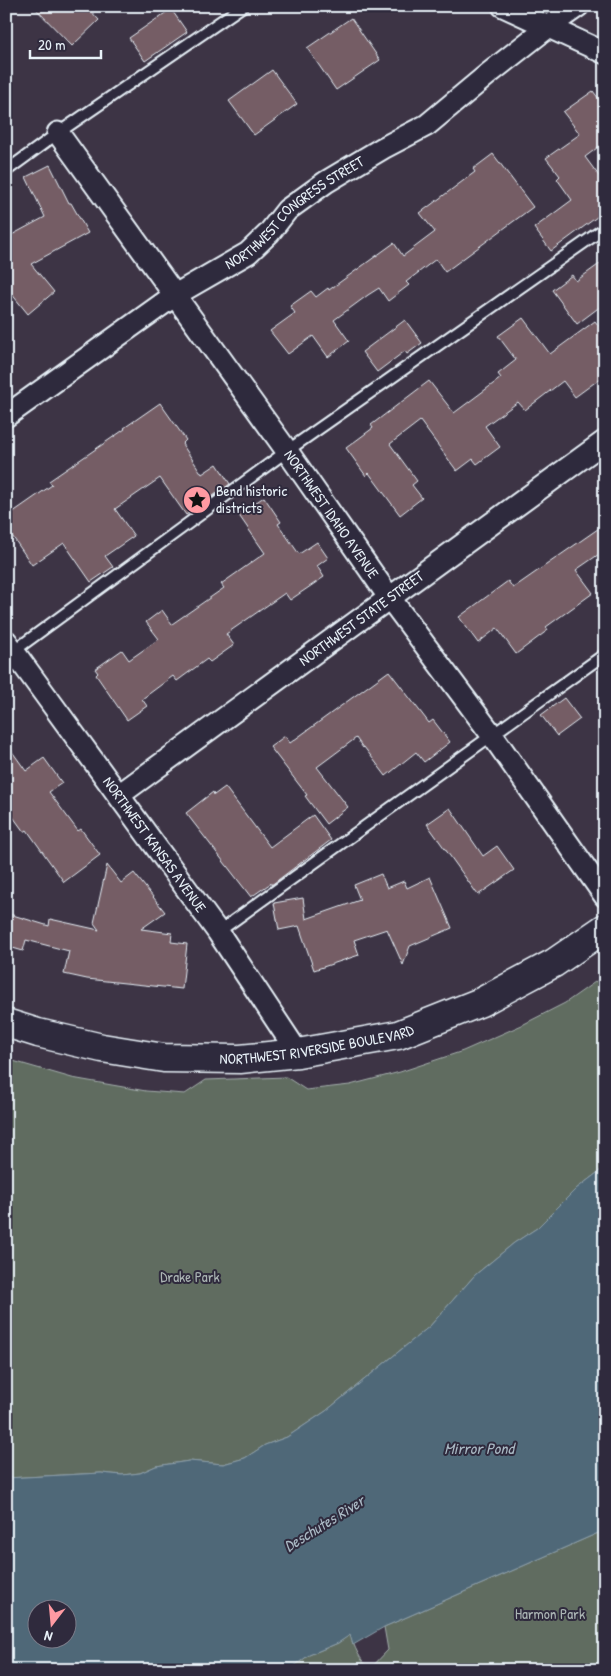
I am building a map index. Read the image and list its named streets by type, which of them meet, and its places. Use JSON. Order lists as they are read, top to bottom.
{
  "streets": {
    "street": [
      "NORTHWEST CONGRESS STREET",
      "NORTHWEST IDAHO AVENUE",
      "NORTHWEST STATE STREET",
      "NORTHWEST KANSAS AVENUE",
      "NORTHWEST RIVERSIDE BOULEVARD"
    ]
  },
  "crossings": [
    ["NORTHWEST CONGRESS STREET", "NORTHWEST IDAHO AVENUE"],
    ["NORTHWEST IDAHO AVENUE", "NORTHWEST STATE STREET"],
    ["NORTHWEST STATE STREET", "NORTHWEST KANSAS AVENUE"],
    ["NORTHWEST KANSAS AVENUE", "NORTHWEST RIVERSIDE BOULEVARD"]
  ],
  "water": ["Mirror Pond", "Deschutes River"],
  "parks": ["Drake Park", "Harmon Park"],
  "places": {
    "place": ["Bend historic districts"]
  },
  "scale_bar": "20 m",
  "north": "bottom"
}
